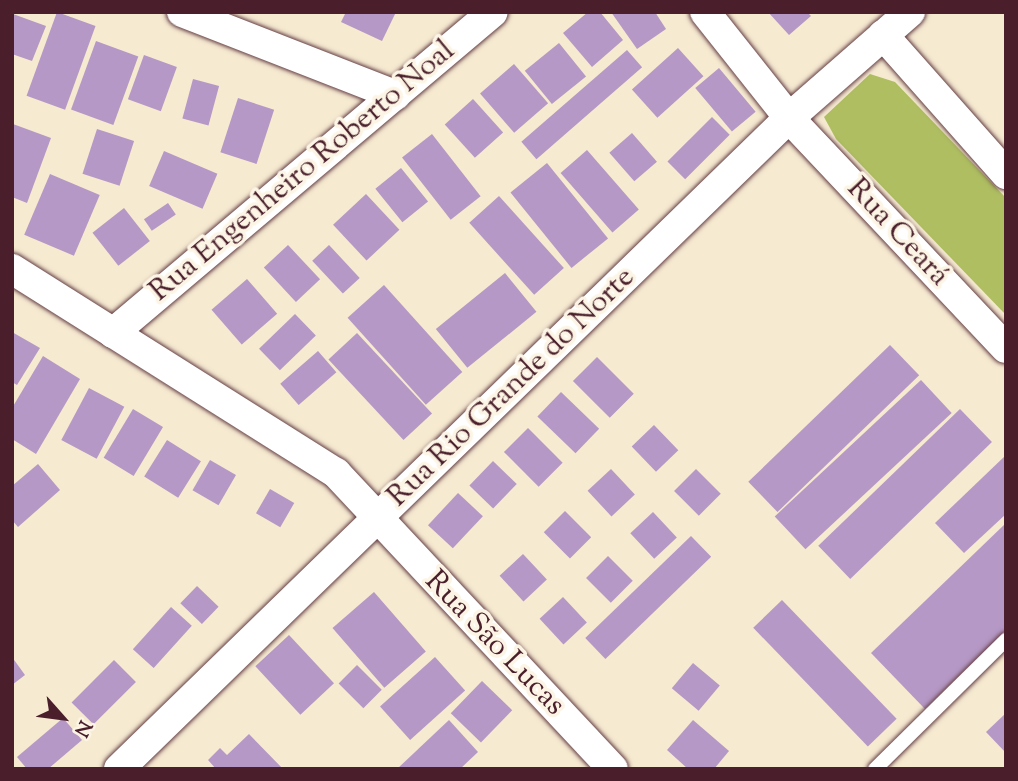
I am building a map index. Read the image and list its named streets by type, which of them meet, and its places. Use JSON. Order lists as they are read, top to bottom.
{
  "streets": {
    "street": [
      "Rua Engenheiro Roberto Noal",
      "Rua Ceará",
      "Rua Rio Grande do Norte",
      "Rua São Lucas"
    ]
  },
  "crossings": [
    ["Rua Engenheiro Roberto Noal", "Rua São Lucas"],
    ["Rua Ceará", "Rua Rio Grande do Norte"],
    ["Rua Rio Grande do Norte", "Rua São Lucas"]
  ],
  "north": "bottom right"
}
